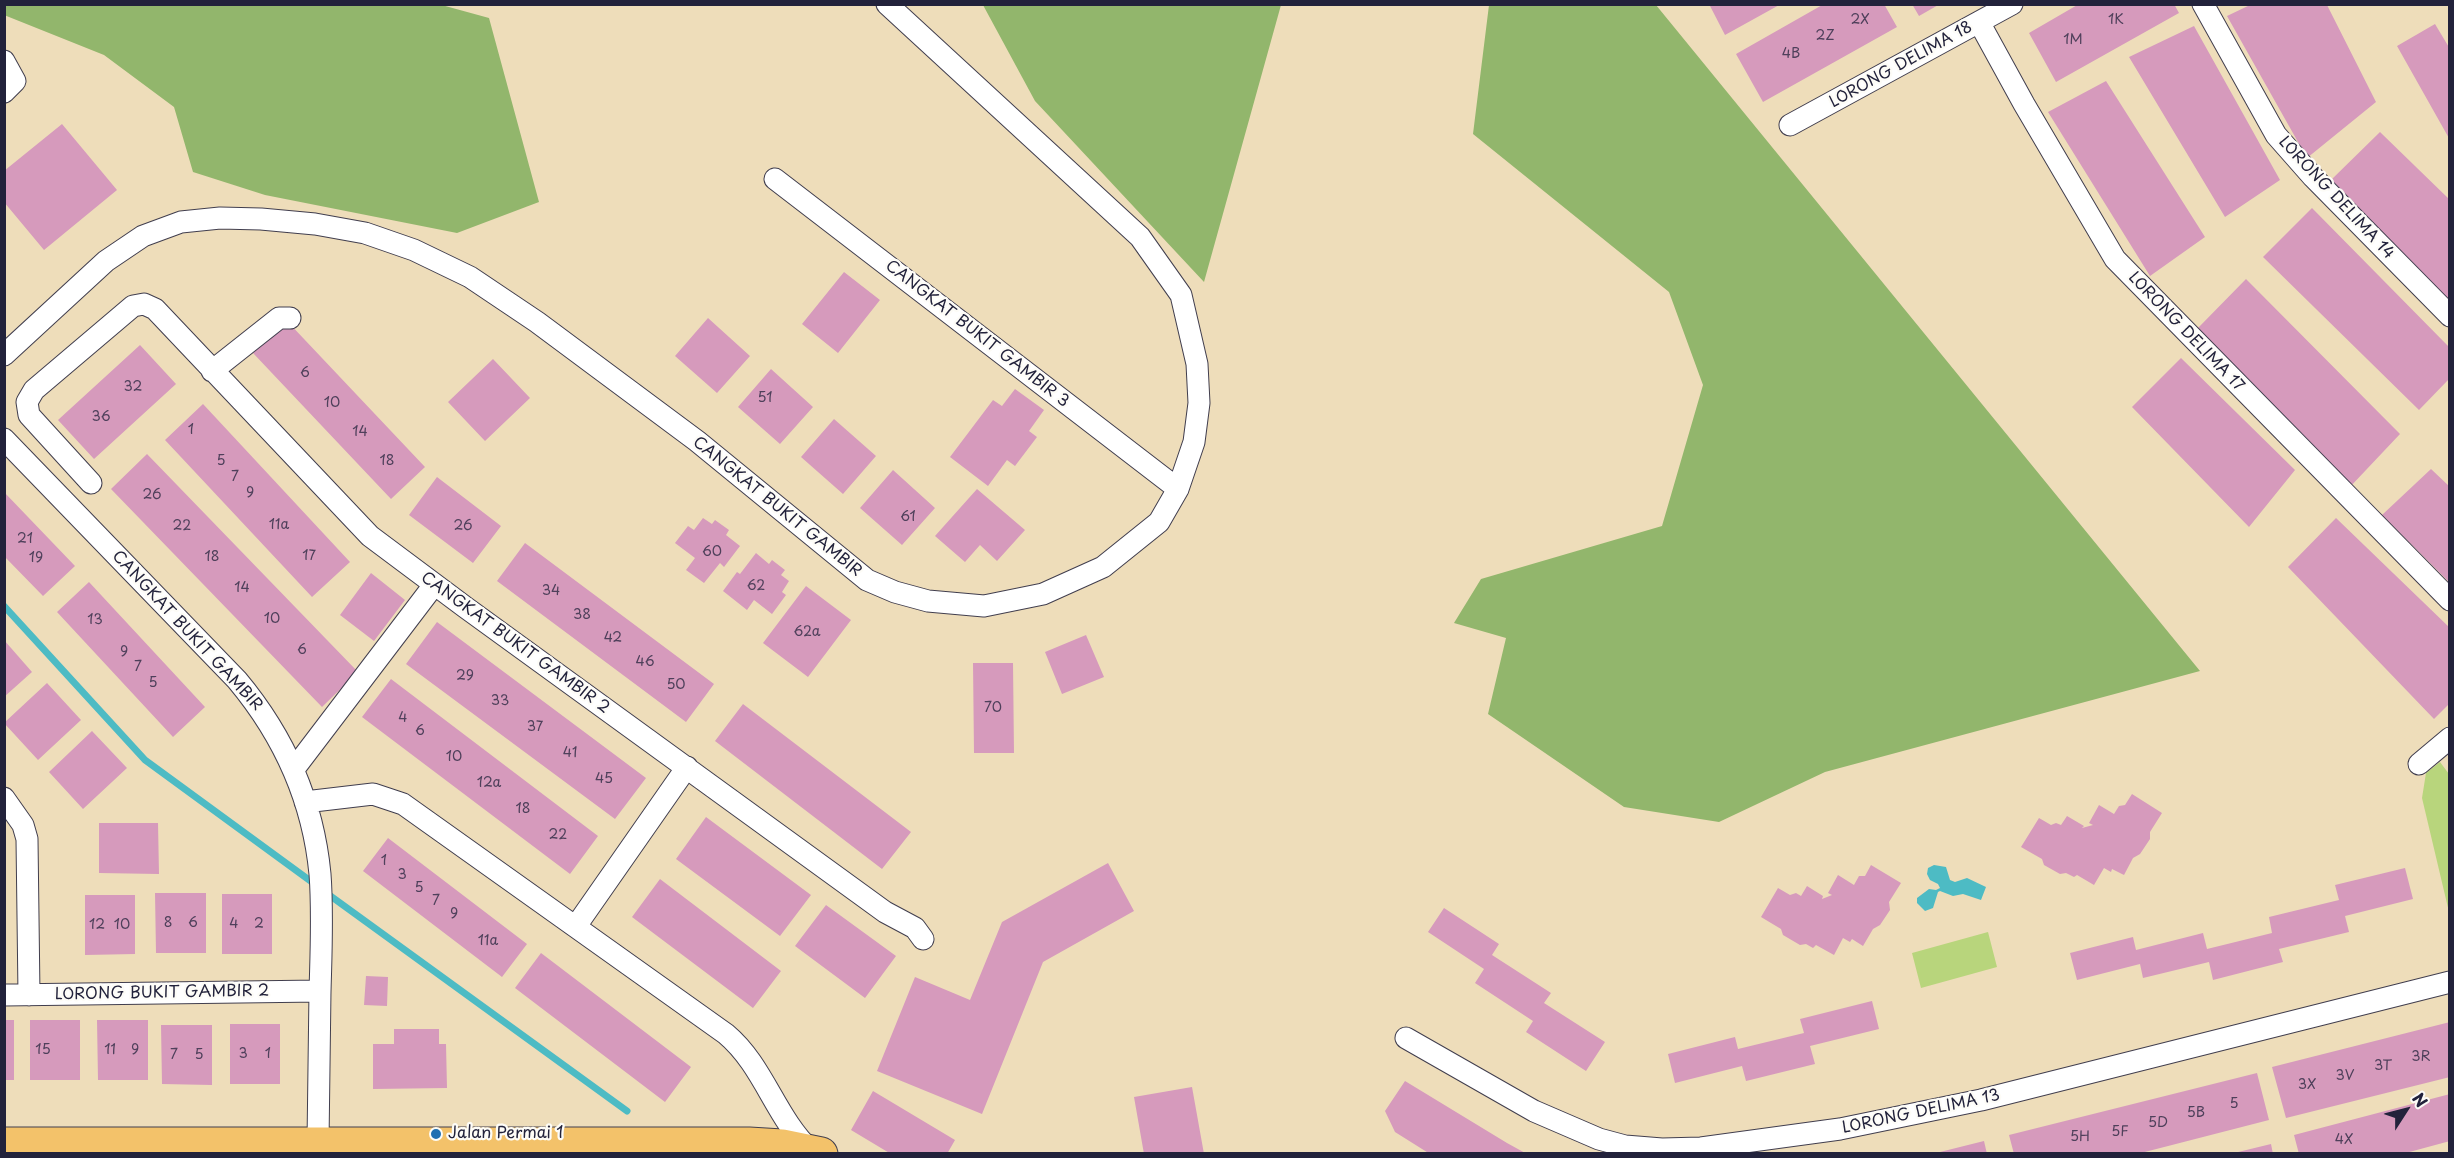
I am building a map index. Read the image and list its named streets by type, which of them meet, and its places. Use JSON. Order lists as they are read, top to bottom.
{
  "streets": {
    "street": [
      "LORONG DELIMA 18",
      "LORONG DELIMA 14",
      "LORONG DELIMA 17",
      "CANGKAT BUKIT GAMBIR 3",
      "CANGKAT BUKIT GAMBIR",
      "CANGKAT BUKIT GAMBIR 2",
      "LORONG BUKIT GAMBIR 2",
      "LORONG DELIMA 13"
    ]
  },
  "crossings": [
    ["LORONG DELIMA 18", "LORONG DELIMA 17"],
    ["CANGKAT BUKIT GAMBIR 3", "CANGKAT BUKIT GAMBIR"],
    ["CANGKAT BUKIT GAMBIR", "LORONG BUKIT GAMBIR 2"]
  ],
  "places": ["Jalan Permai 1"],
  "house_numbers": [
    "2X",
    "1K",
    "2Z",
    "1M",
    "4B",
    "6",
    "32",
    "51",
    "10",
    "36",
    "1",
    "14",
    "5",
    "18",
    "7",
    "9",
    "26",
    "61",
    "11a",
    "22",
    "26",
    "21",
    "60",
    "17",
    "18",
    "19",
    "62",
    "14",
    "34",
    "38",
    "10",
    "13",
    "62a",
    "42",
    "6",
    "9",
    "46",
    "7",
    "29",
    "5",
    "50",
    "33",
    "70",
    "4",
    "37",
    "6",
    "41",
    "10",
    "45",
    "12a",
    "18",
    "22",
    "1",
    "3",
    "5",
    "7",
    "9",
    "8",
    "6",
    "4",
    "2",
    "12",
    "10",
    "11a",
    "15",
    "11",
    "9",
    "3",
    "1",
    "7",
    "5",
    "3R",
    "3T",
    "3V",
    "3X",
    "5",
    "5B",
    "5D",
    "5F",
    "5H",
    "4X"
  ],
  "north": "top right"
}
